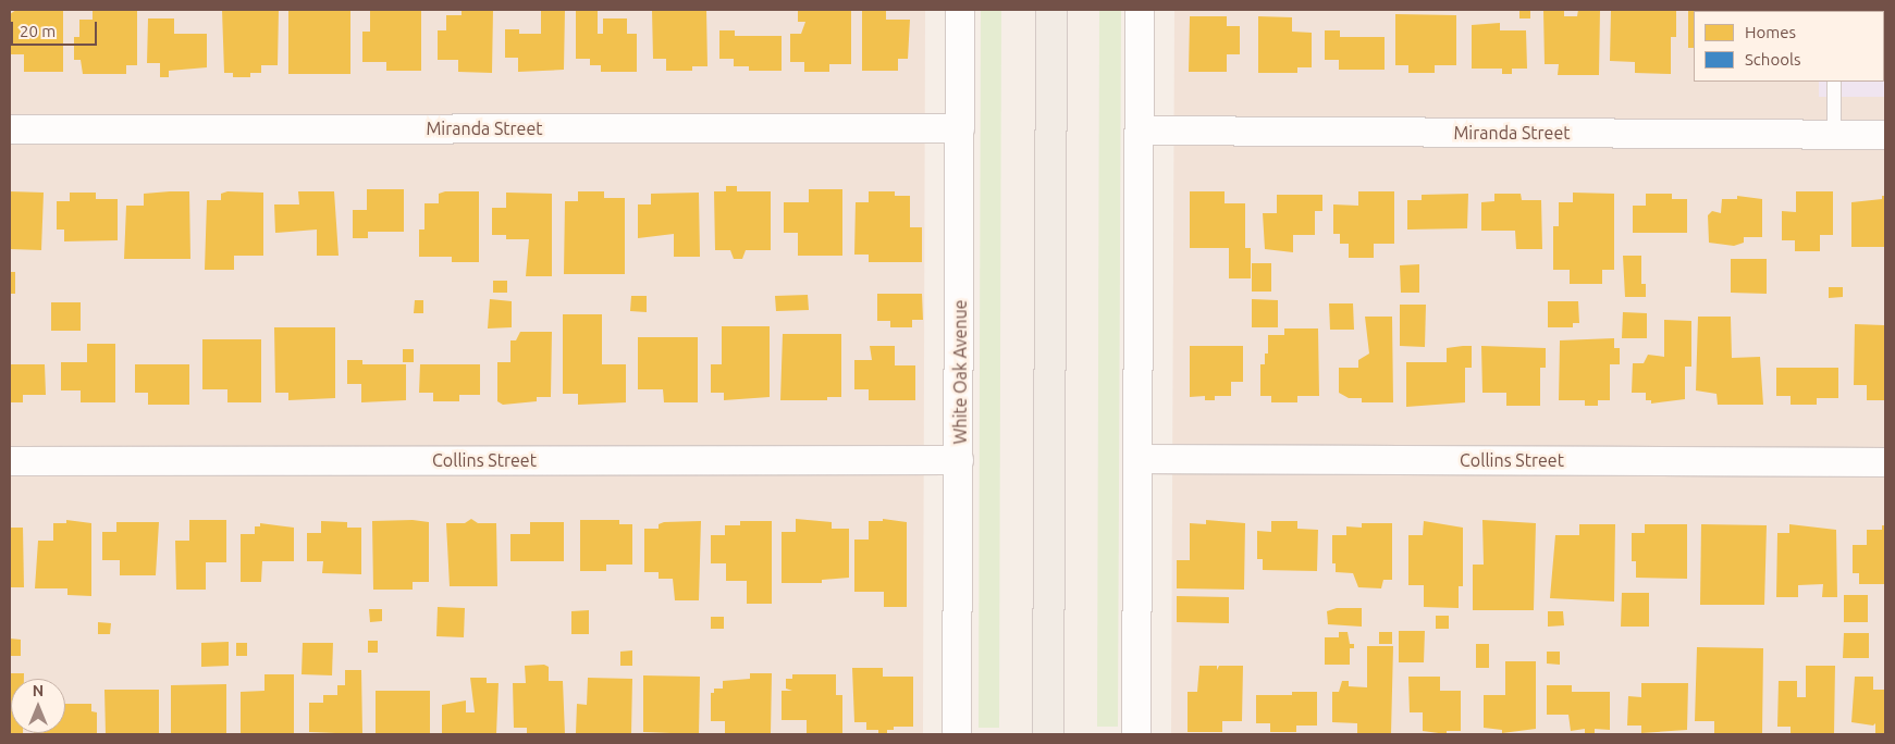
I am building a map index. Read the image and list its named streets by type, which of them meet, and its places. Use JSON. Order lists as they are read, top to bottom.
{
  "streets": {
    "street": ["Miranda Street", "White Oak Avenue", "Collins Street"]
  },
  "crossings": [
    ["Miranda Street", "White Oak Avenue"],
    ["White Oak Avenue", "Collins Street"]
  ],
  "legend": ["Homes", "Schools"],
  "scale_bar": "20 m",
  "north": "top"
}
